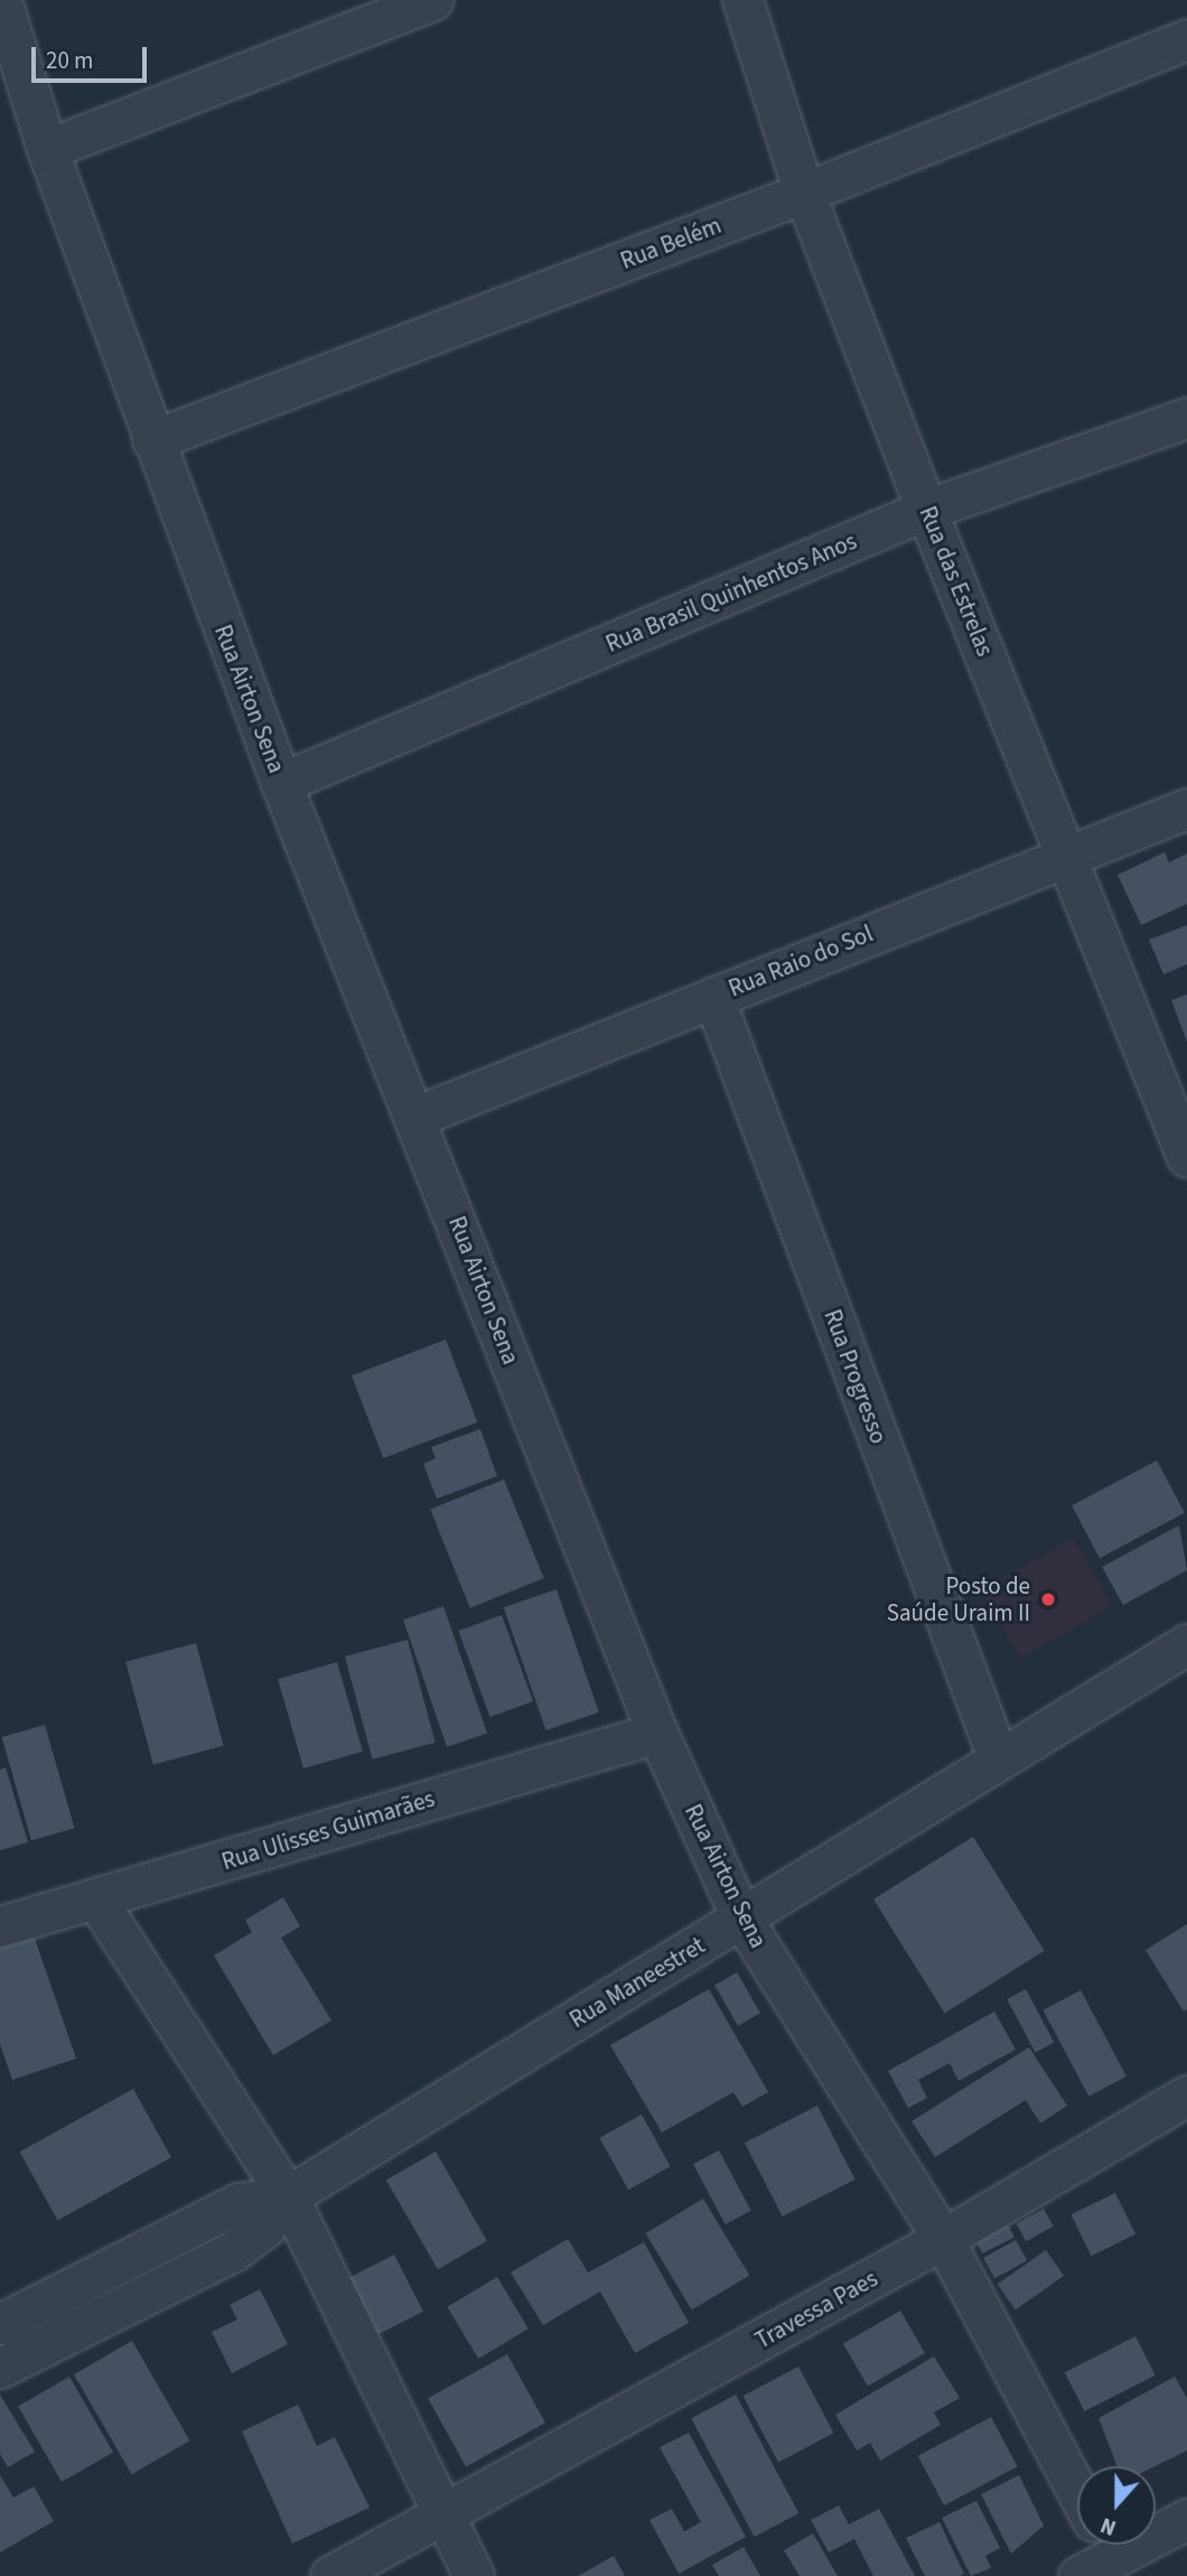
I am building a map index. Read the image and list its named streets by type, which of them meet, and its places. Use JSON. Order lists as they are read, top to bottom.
{
  "streets": {
    "street": [
      "Rua Belém",
      "Rua das Estrelas",
      "Rua Brasil Quinhentos Anos",
      "Rua Airton Sena",
      "Rua Raio do Sol",
      "Rua Progresso",
      "Rua Ulisses Guimarães",
      "Rua Maneestret",
      "Travessa Paes"
    ]
  },
  "crossings": [
    ["Rua Belém", "Rua das Estrelas"],
    ["Rua Belém", "Rua Airton Sena"],
    ["Rua das Estrelas", "Rua Brasil Quinhentos Anos"],
    ["Rua das Estrelas", "Rua Raio do Sol"],
    ["Rua Brasil Quinhentos Anos", "Rua Airton Sena"],
    ["Rua Airton Sena", "Rua Raio do Sol"],
    ["Rua Airton Sena", "Rua Ulisses Guimarães"],
    ["Rua Airton Sena", "Rua Maneestret"],
    ["Rua Airton Sena", "Travessa Paes"],
    ["Rua Raio do Sol", "Rua Progresso"],
    ["Rua Progresso", "Rua Maneestret"]
  ],
  "places": ["Posto de Saúde Uraim II"],
  "scale_bar": "20 m",
  "north": "bottom"
}
